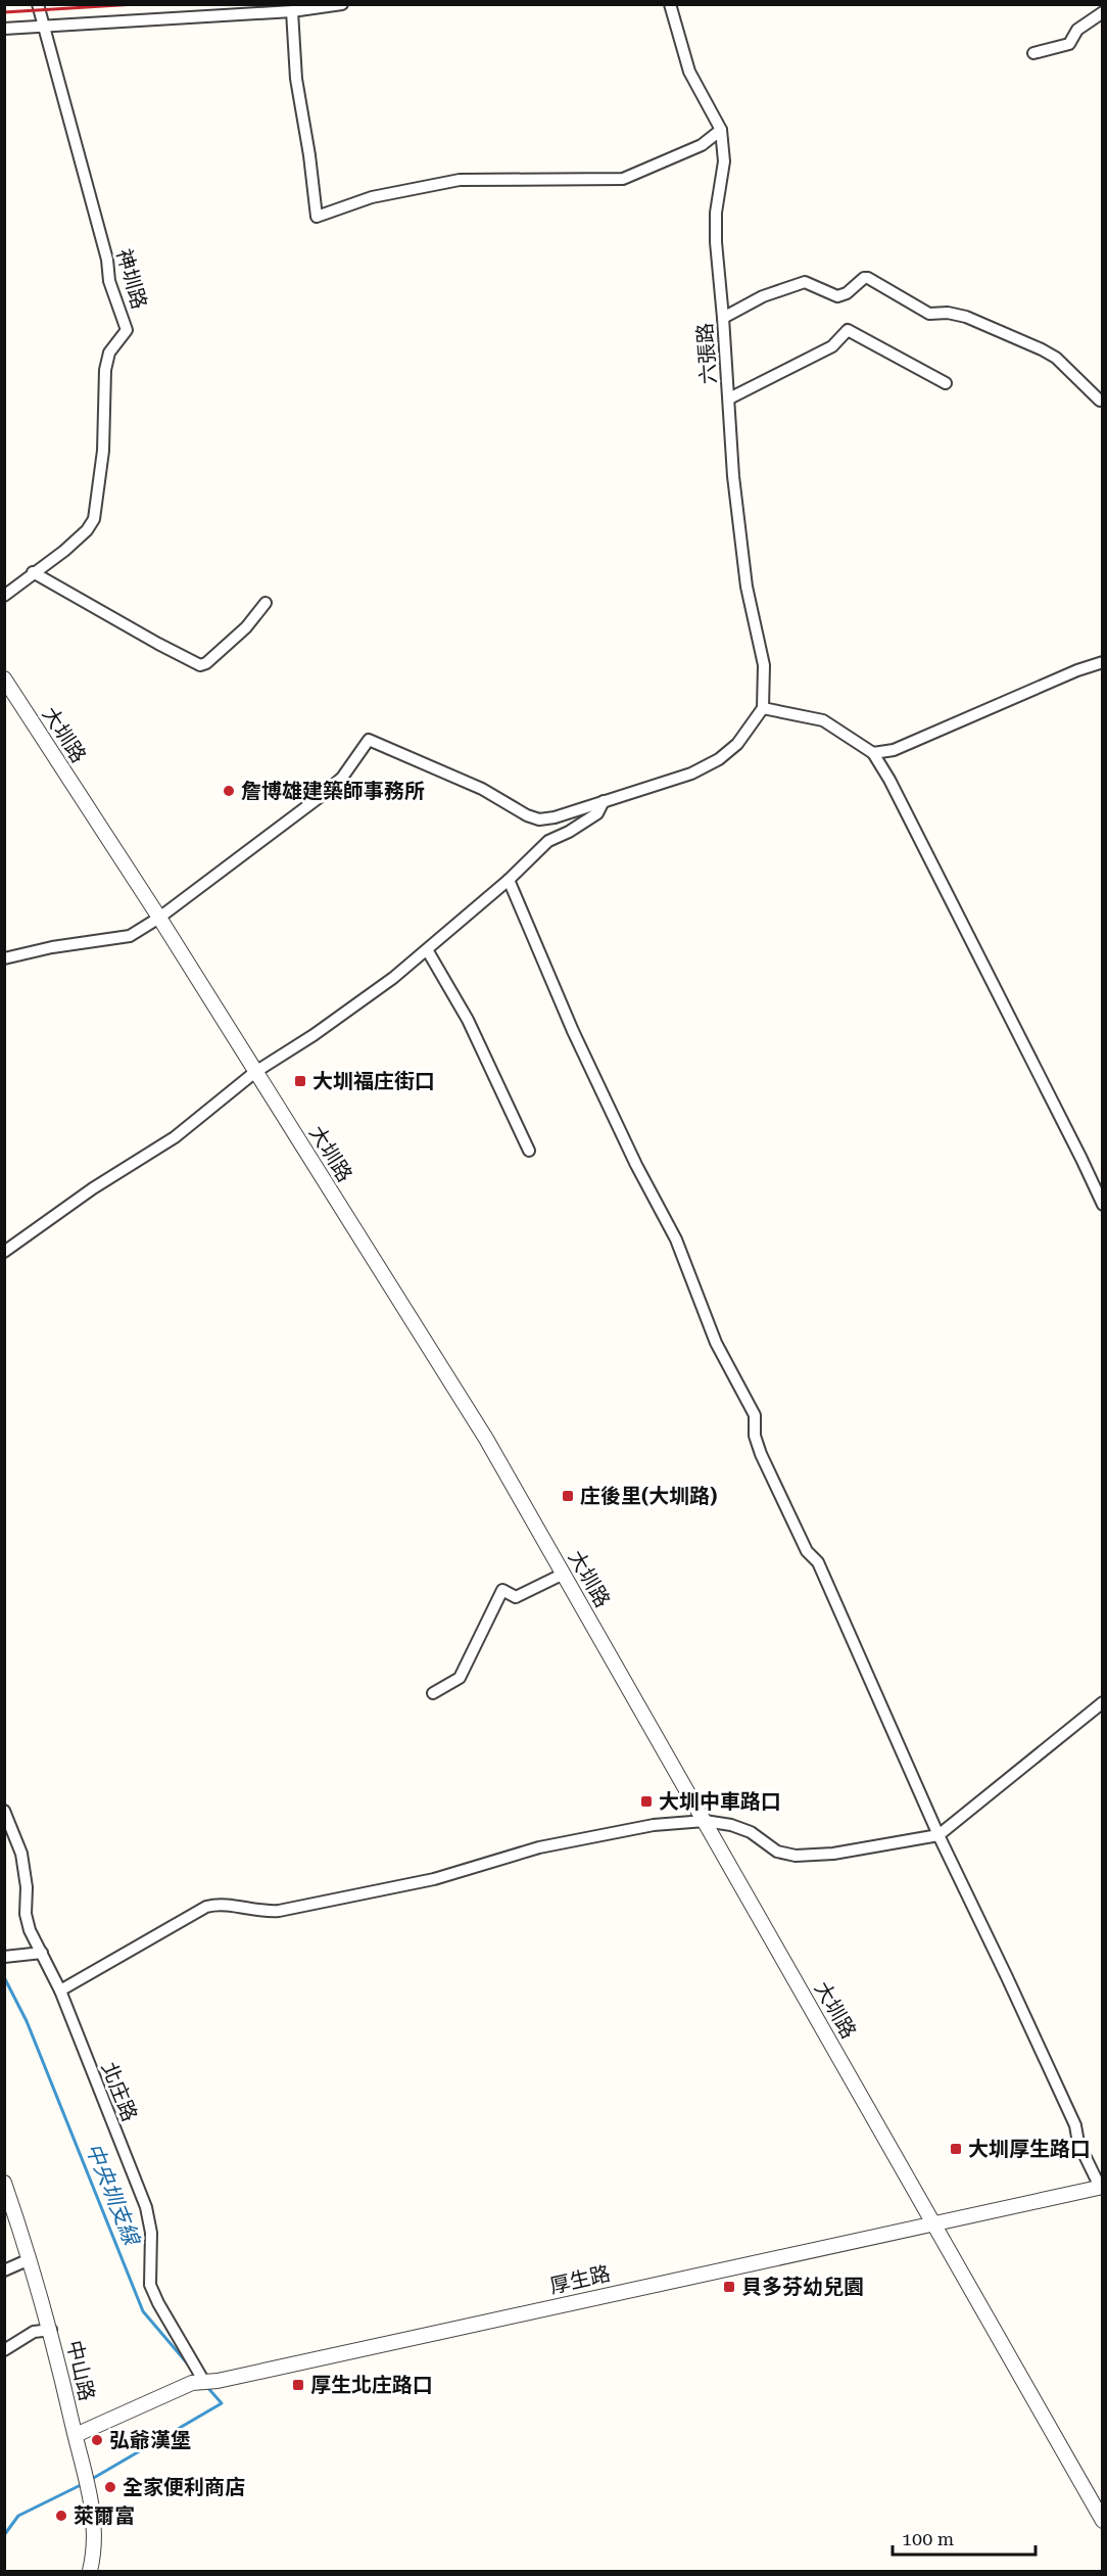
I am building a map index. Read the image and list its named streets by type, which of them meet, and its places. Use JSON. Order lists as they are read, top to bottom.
{
  "streets": {
    "street": [
      "神圳路",
      "六張路",
      "大圳路",
      "北庄路",
      "厚生路",
      "中山路"
    ]
  },
  "crossings": [
    ["大圳路", "厚生路"],
    ["北庄路", "厚生路"],
    ["厚生路", "中山路"]
  ],
  "water": ["中央圳支線"],
  "places": {
    "other": [
      "詹博雄建築師事務所",
      "弘爺漢堡",
      "全家便利商店",
      "萊爾富"
    ],
    "transit": [
      "大圳福庄街口",
      "庄後里(大圳路)",
      "大圳中車路口",
      "大圳厚生路口",
      "貝多芬幼兒園",
      "厚生北庄路口"
    ]
  },
  "scale_bar": "100 m"
}
